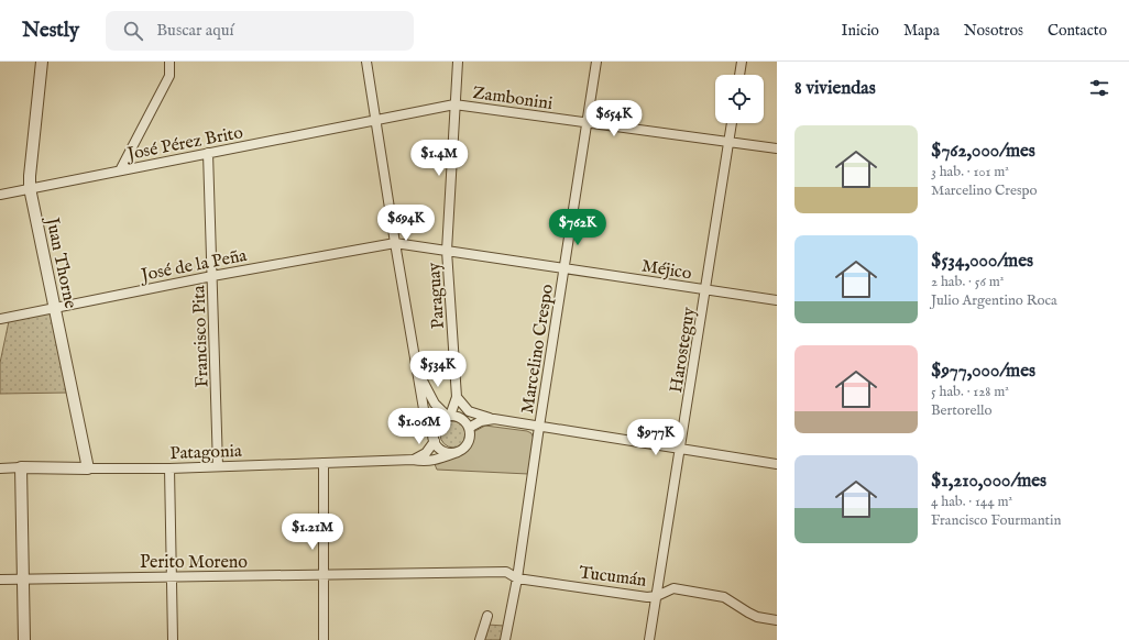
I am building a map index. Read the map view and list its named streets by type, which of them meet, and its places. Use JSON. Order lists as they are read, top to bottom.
{
  "streets": {
    "street": [
      "Zambonini",
      "José Pérez Brito",
      "Juan Thorne",
      "José de la Peña",
      "Méjico",
      "Paraguay",
      "Francisco Pita",
      "Marcelino Crespo",
      "Harosteguy",
      "Patagonia",
      "Perito Moreno",
      "Tucumán"
    ]
  },
  "crossings": [
    ["Zambonini", "José Pérez Brito"],
    ["Zambonini", "Paraguay"],
    ["Zambonini", "Marcelino Crespo"],
    ["Zambonini", "Harosteguy"],
    ["José Pérez Brito", "Juan Thorne"],
    ["José Pérez Brito", "Francisco Pita"],
    ["Juan Thorne", "José de la Peña"],
    ["Juan Thorne", "Patagonia"],
    ["José de la Peña", "Méjico"],
    ["José de la Peña", "Francisco Pita"],
    ["Méjico", "Paraguay"],
    ["Méjico", "Marcelino Crespo"],
    ["Méjico", "Harosteguy"],
    ["Paraguay", "Patagonia"],
    ["Francisco Pita", "Patagonia"],
    ["Marcelino Crespo", "Perito Moreno"],
    ["Marcelino Crespo", "Tucumán"],
    ["Harosteguy", "Tucumán"],
    ["Perito Moreno", "Tucumán"]
  ],
  "page": {
    "header": "Nestly",
    "search": "Buscar aquí",
    "nav": [
      "Inicio",
      "Mapa",
      "Nosotros",
      "Contacto"
    ],
    "heading": "8 viviendas",
    "price": [
      "$654K",
      "$1.4M",
      "$694K",
      "$762K",
      "$534K",
      "$1.06M",
      "$977K",
      "$1.21M"
    ],
    "list": [
      {
        "name": "$762,000/mes",
        "note": "3 hab. · 101 m² · Marcelino Crespo"
      },
      {
        "name": "$534,000/mes",
        "note": "2 hab. · 56 m² · Julio Argentino Roca"
      },
      {
        "name": "$977,000/mes",
        "note": "5 hab. · 128 m² · Bertorello"
      },
      {
        "name": "$1,210,000/mes",
        "note": "4 hab. · 144 m² · Francisco Fourmantin"
      }
    ]
  }
}
